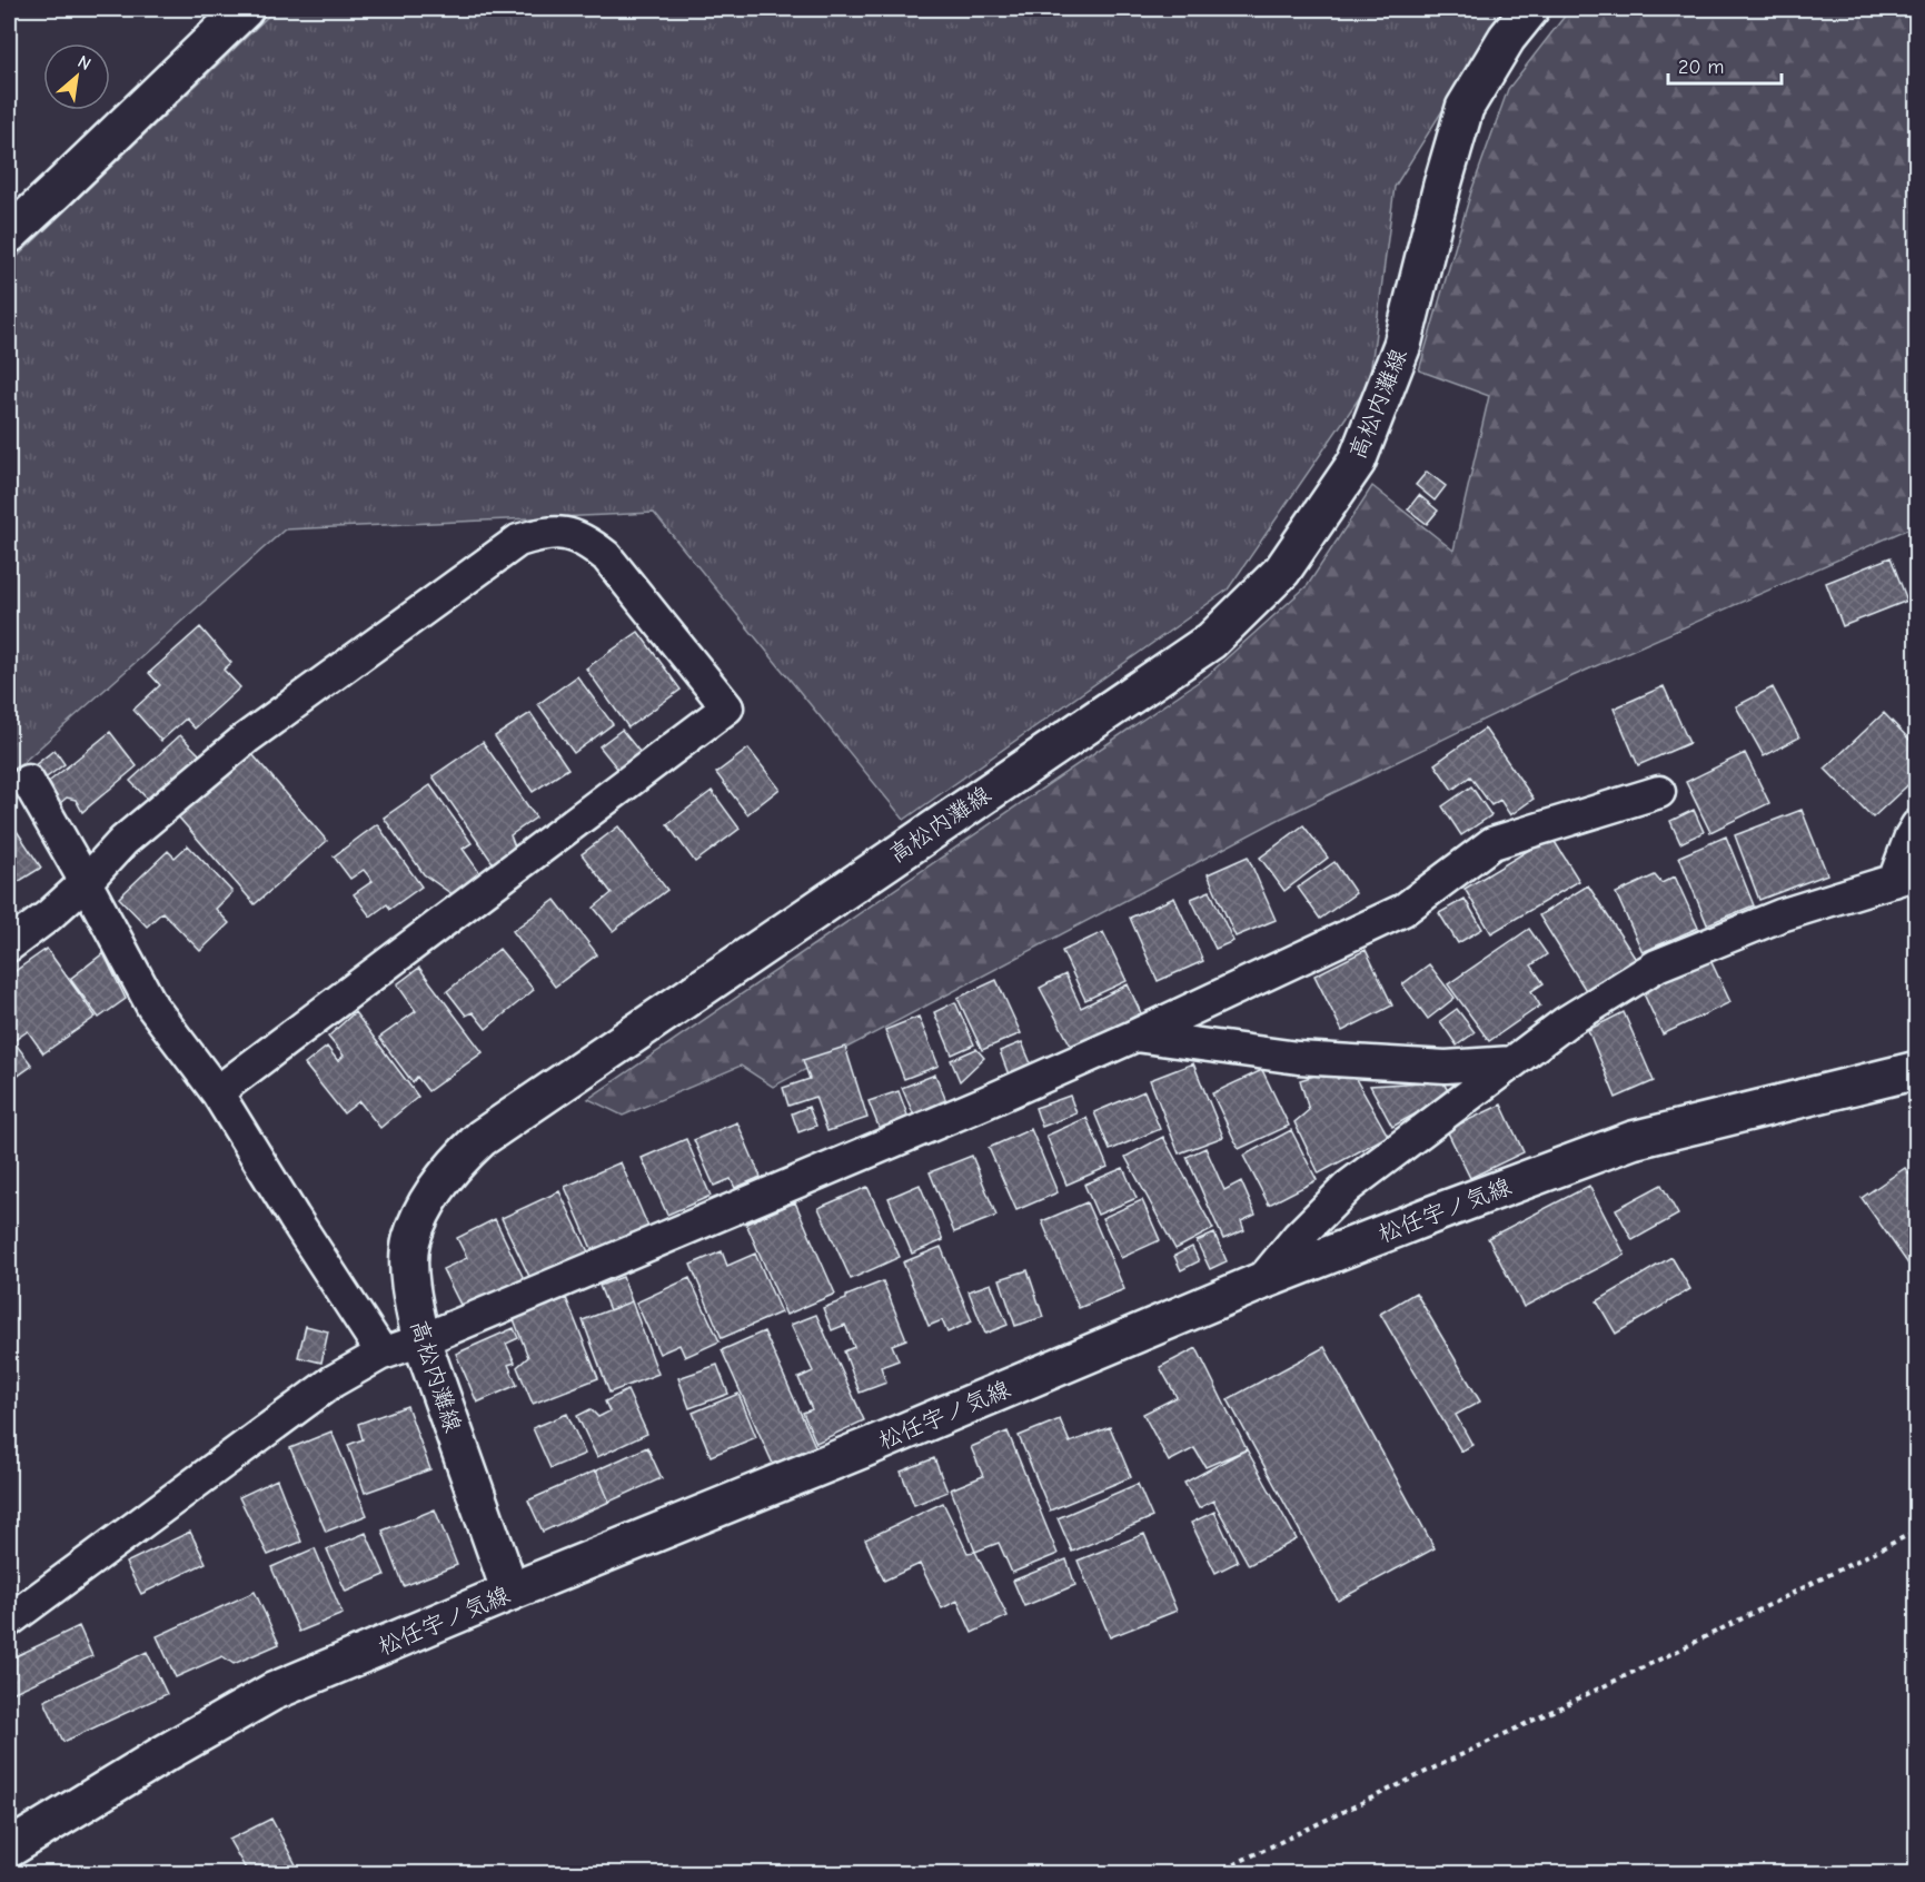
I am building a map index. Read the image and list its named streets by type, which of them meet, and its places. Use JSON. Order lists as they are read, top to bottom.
{
  "streets": {
    "main road": ["高松内灘線", "松任宇ノ気線"]
  },
  "crossings": [
    ["高松内灘線", "松任宇ノ気線"]
  ],
  "scale_bar": "20 m",
  "north": "top right"
}
